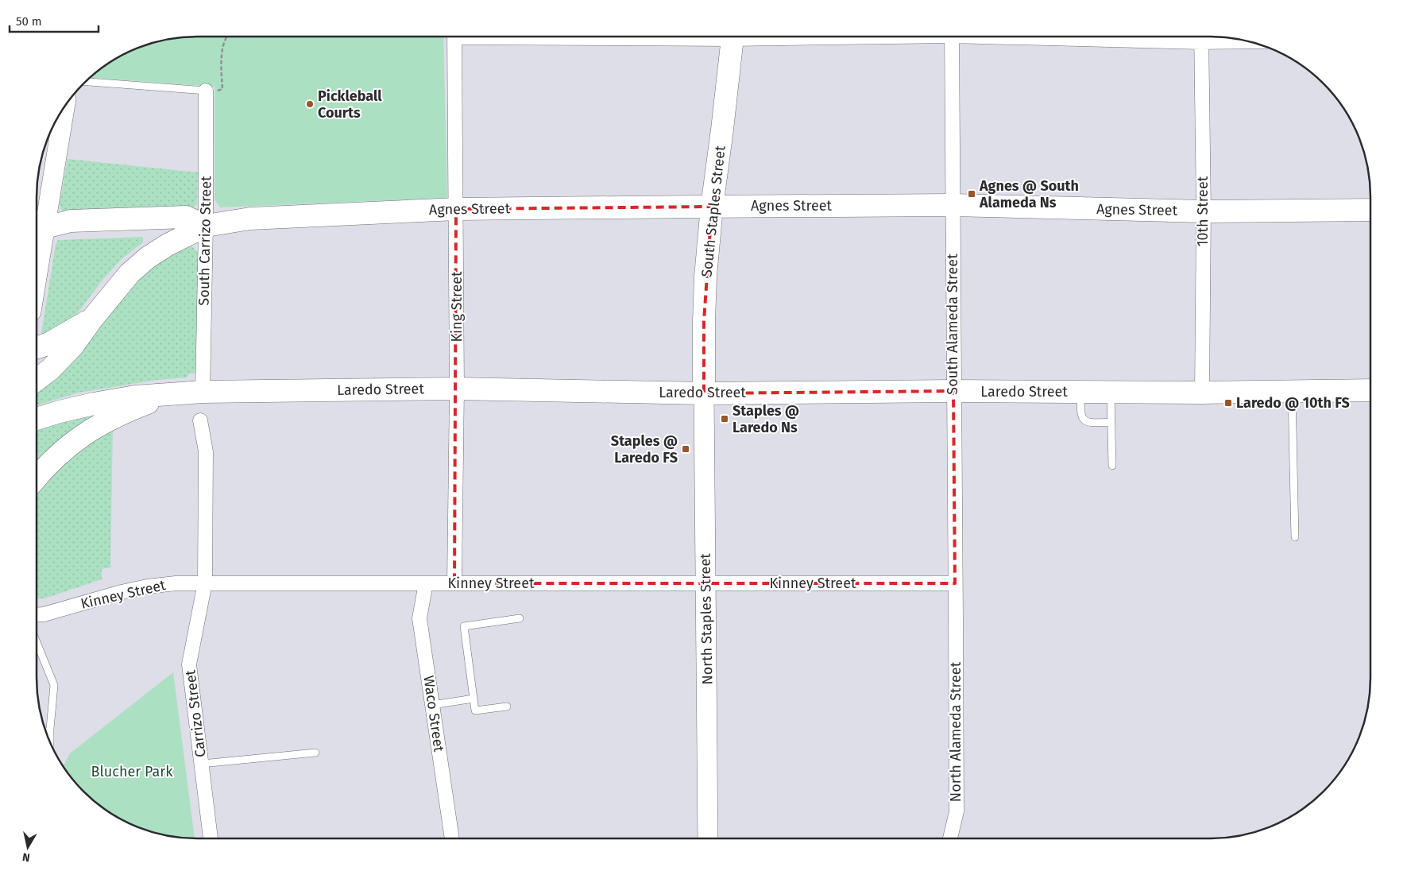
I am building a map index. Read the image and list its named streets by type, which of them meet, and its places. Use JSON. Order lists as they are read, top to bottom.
{
  "streets": {
    "main road": [
      "Agnes Street",
      "South Staples Street",
      "Laredo Street",
      "North Staples Street"
    ],
    "street": [
      "10th Street",
      "South Carrizo Street",
      "King Street",
      "South Alameda Street",
      "Kinney Street",
      "Carrizo Street",
      "Waco Street",
      "North Alameda Street"
    ]
  },
  "crossings": [
    ["Agnes Street", "South Staples Street"],
    ["Agnes Street", "10th Street"],
    ["Agnes Street", "South Carrizo Street"],
    ["Agnes Street", "King Street"],
    ["Agnes Street", "South Alameda Street"],
    ["South Staples Street", "Laredo Street"],
    ["South Staples Street", "North Staples Street"],
    ["10th Street", "Laredo Street"],
    ["South Carrizo Street", "Laredo Street"],
    ["King Street", "Laredo Street"],
    ["King Street", "Kinney Street"],
    ["South Alameda Street", "Laredo Street"],
    ["South Alameda Street", "Kinney Street"],
    ["South Alameda Street", "North Alameda Street"],
    ["Laredo Street", "North Staples Street"],
    ["Kinney Street", "North Staples Street"],
    ["Kinney Street", "Carrizo Street"],
    ["Kinney Street", "Waco Street"]
  ],
  "parks": ["Blucher Park"],
  "places": {
    "other": ["Pickleball Courts"],
    "transit": [
      "Agnes @ South Alameda Ns",
      "Laredo @ 10th FS",
      "Staples @ Laredo Ns",
      "Staples @ Laredo FS"
    ]
  },
  "scale_bar": "50 m",
  "north": "bottom"
}
